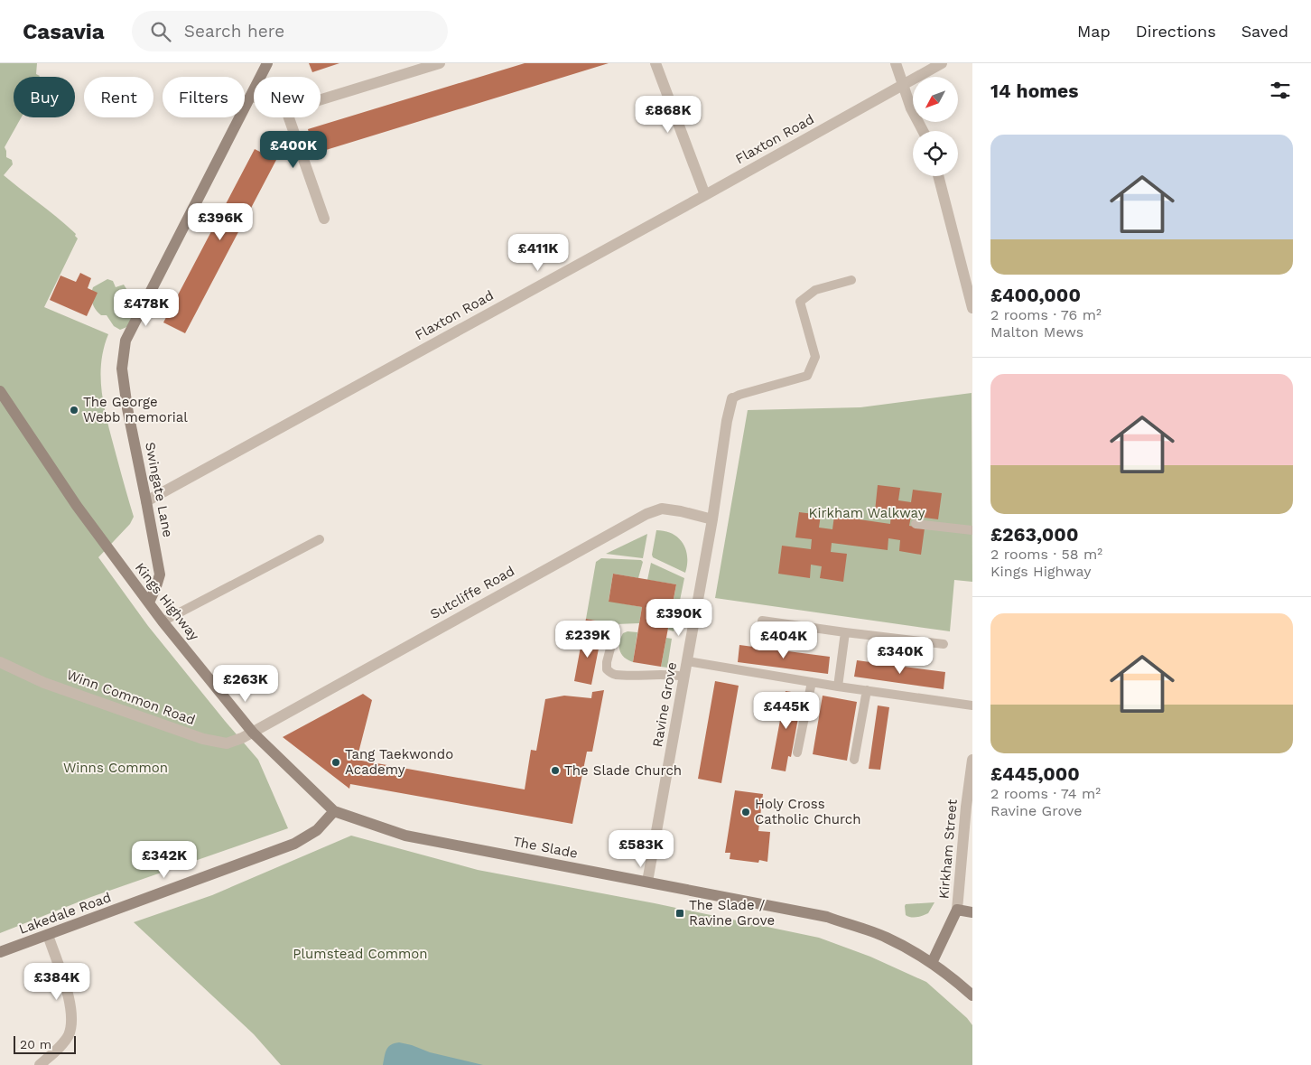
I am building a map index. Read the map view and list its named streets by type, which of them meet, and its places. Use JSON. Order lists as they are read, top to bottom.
{
  "streets": {
    "street": [
      "Flaxton Road",
      "Swingate Lane",
      "Sutcliffe Road",
      "Kings Highway",
      "Winn Common Road",
      "Ravine Grove",
      "The Slade",
      "Kirkham Street",
      "Lakedale Road"
    ]
  },
  "crossings": [
    ["Flaxton Road", "Swingate Lane"],
    ["Swingate Lane", "Kings Highway"],
    ["Sutcliffe Road", "Kings Highway"],
    ["Sutcliffe Road", "Winn Common Road"],
    ["Sutcliffe Road", "Ravine Grove"],
    ["Kings Highway", "Winn Common Road"],
    ["Kings Highway", "The Slade"],
    ["Kings Highway", "Lakedale Road"],
    ["Ravine Grove", "The Slade"],
    ["The Slade", "Kirkham Street"],
    ["The Slade", "Lakedale Road"]
  ],
  "parks": ["Kirkham Walkway", "Winns Common", "Plumstead Common"],
  "places": {
    "other": [
      "The George Webb memorial",
      "Tang Taekwondo Academy",
      "The Slade Church",
      "Holy Cross Catholic Church"
    ],
    "transit": ["The Slade / Ravine Grove"]
  },
  "scale_bar": "20 m",
  "north": "bottom left",
  "page": {
    "header": "Casavia",
    "search": "Search here",
    "nav": ["Map", "Directions", "Saved"],
    "heading": "14 homes",
    "chip": [
      "Buy",
      "Rent",
      "Filters",
      "New"
    ],
    "price": [
      "£868K",
      "£400K",
      "£396K",
      "£411K",
      "£478K",
      "£390K",
      "£239K",
      "£404K",
      "£340K",
      "£263K",
      "£445K",
      "£583K",
      "£342K",
      "£384K"
    ],
    "list": [
      {
        "name": "£400,000",
        "note": "2 rooms · 76 m² · Malton Mews"
      },
      {
        "name": "£263,000",
        "note": "2 rooms · 58 m² · Kings Highway"
      },
      {
        "name": "£445,000",
        "note": "2 rooms · 74 m² · Ravine Grove"
      }
    ],
    "scale": "20 m"
  }
}
